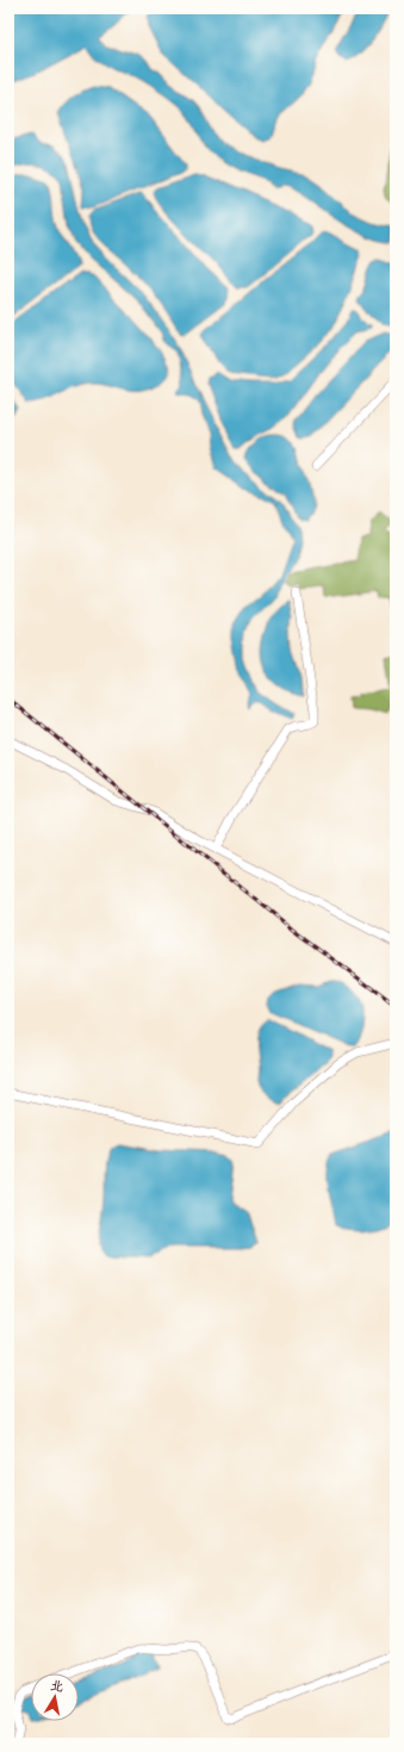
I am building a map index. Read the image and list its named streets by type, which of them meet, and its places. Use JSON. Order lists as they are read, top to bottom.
{
  "north": "top"
}
